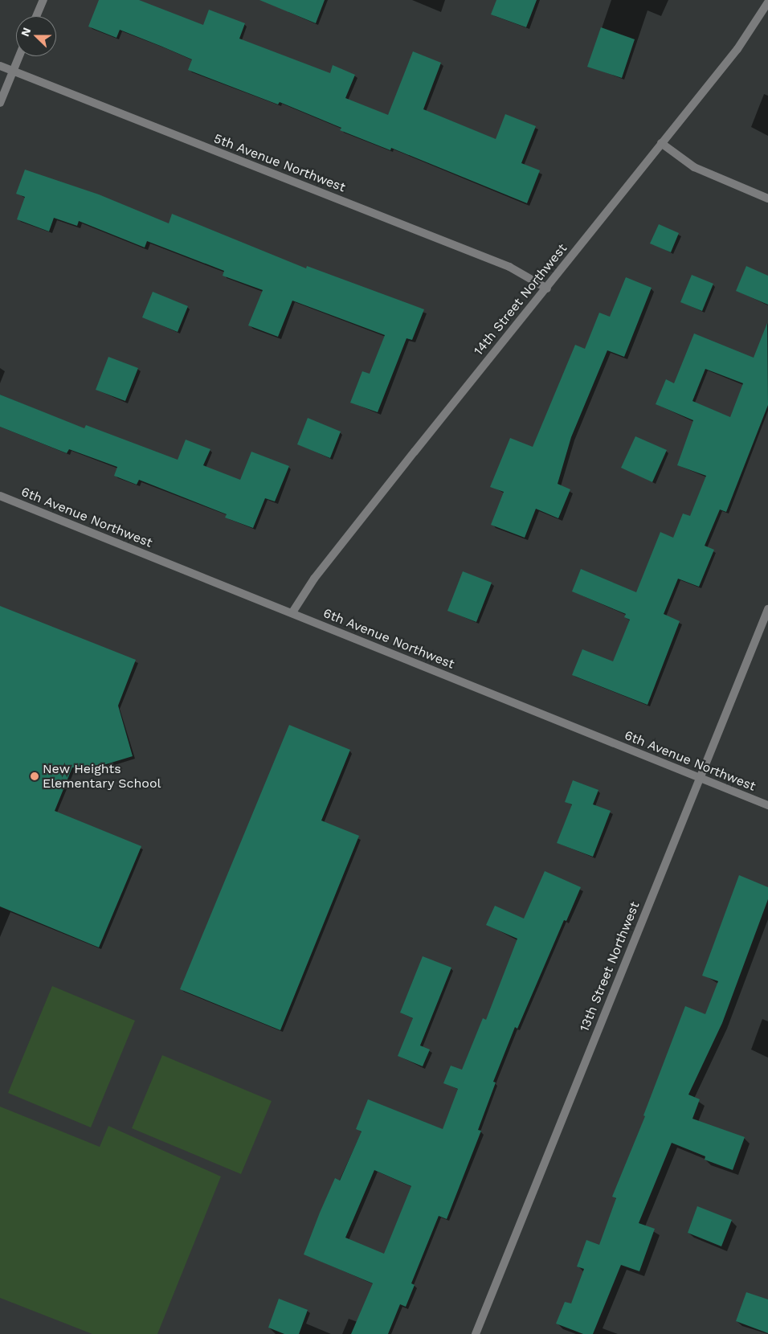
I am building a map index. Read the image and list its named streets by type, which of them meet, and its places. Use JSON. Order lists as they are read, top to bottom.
{
  "streets": {
    "street": [
      "5th Avenue Northwest",
      "14th Street Northwest",
      "6th Avenue Northwest",
      "13th Street Northwest"
    ]
  },
  "crossings": [
    ["5th Avenue Northwest", "14th Street Northwest"],
    ["14th Street Northwest", "6th Avenue Northwest"],
    ["6th Avenue Northwest", "13th Street Northwest"]
  ],
  "places": ["New Heights Elementary School"],
  "north": "left"
}
